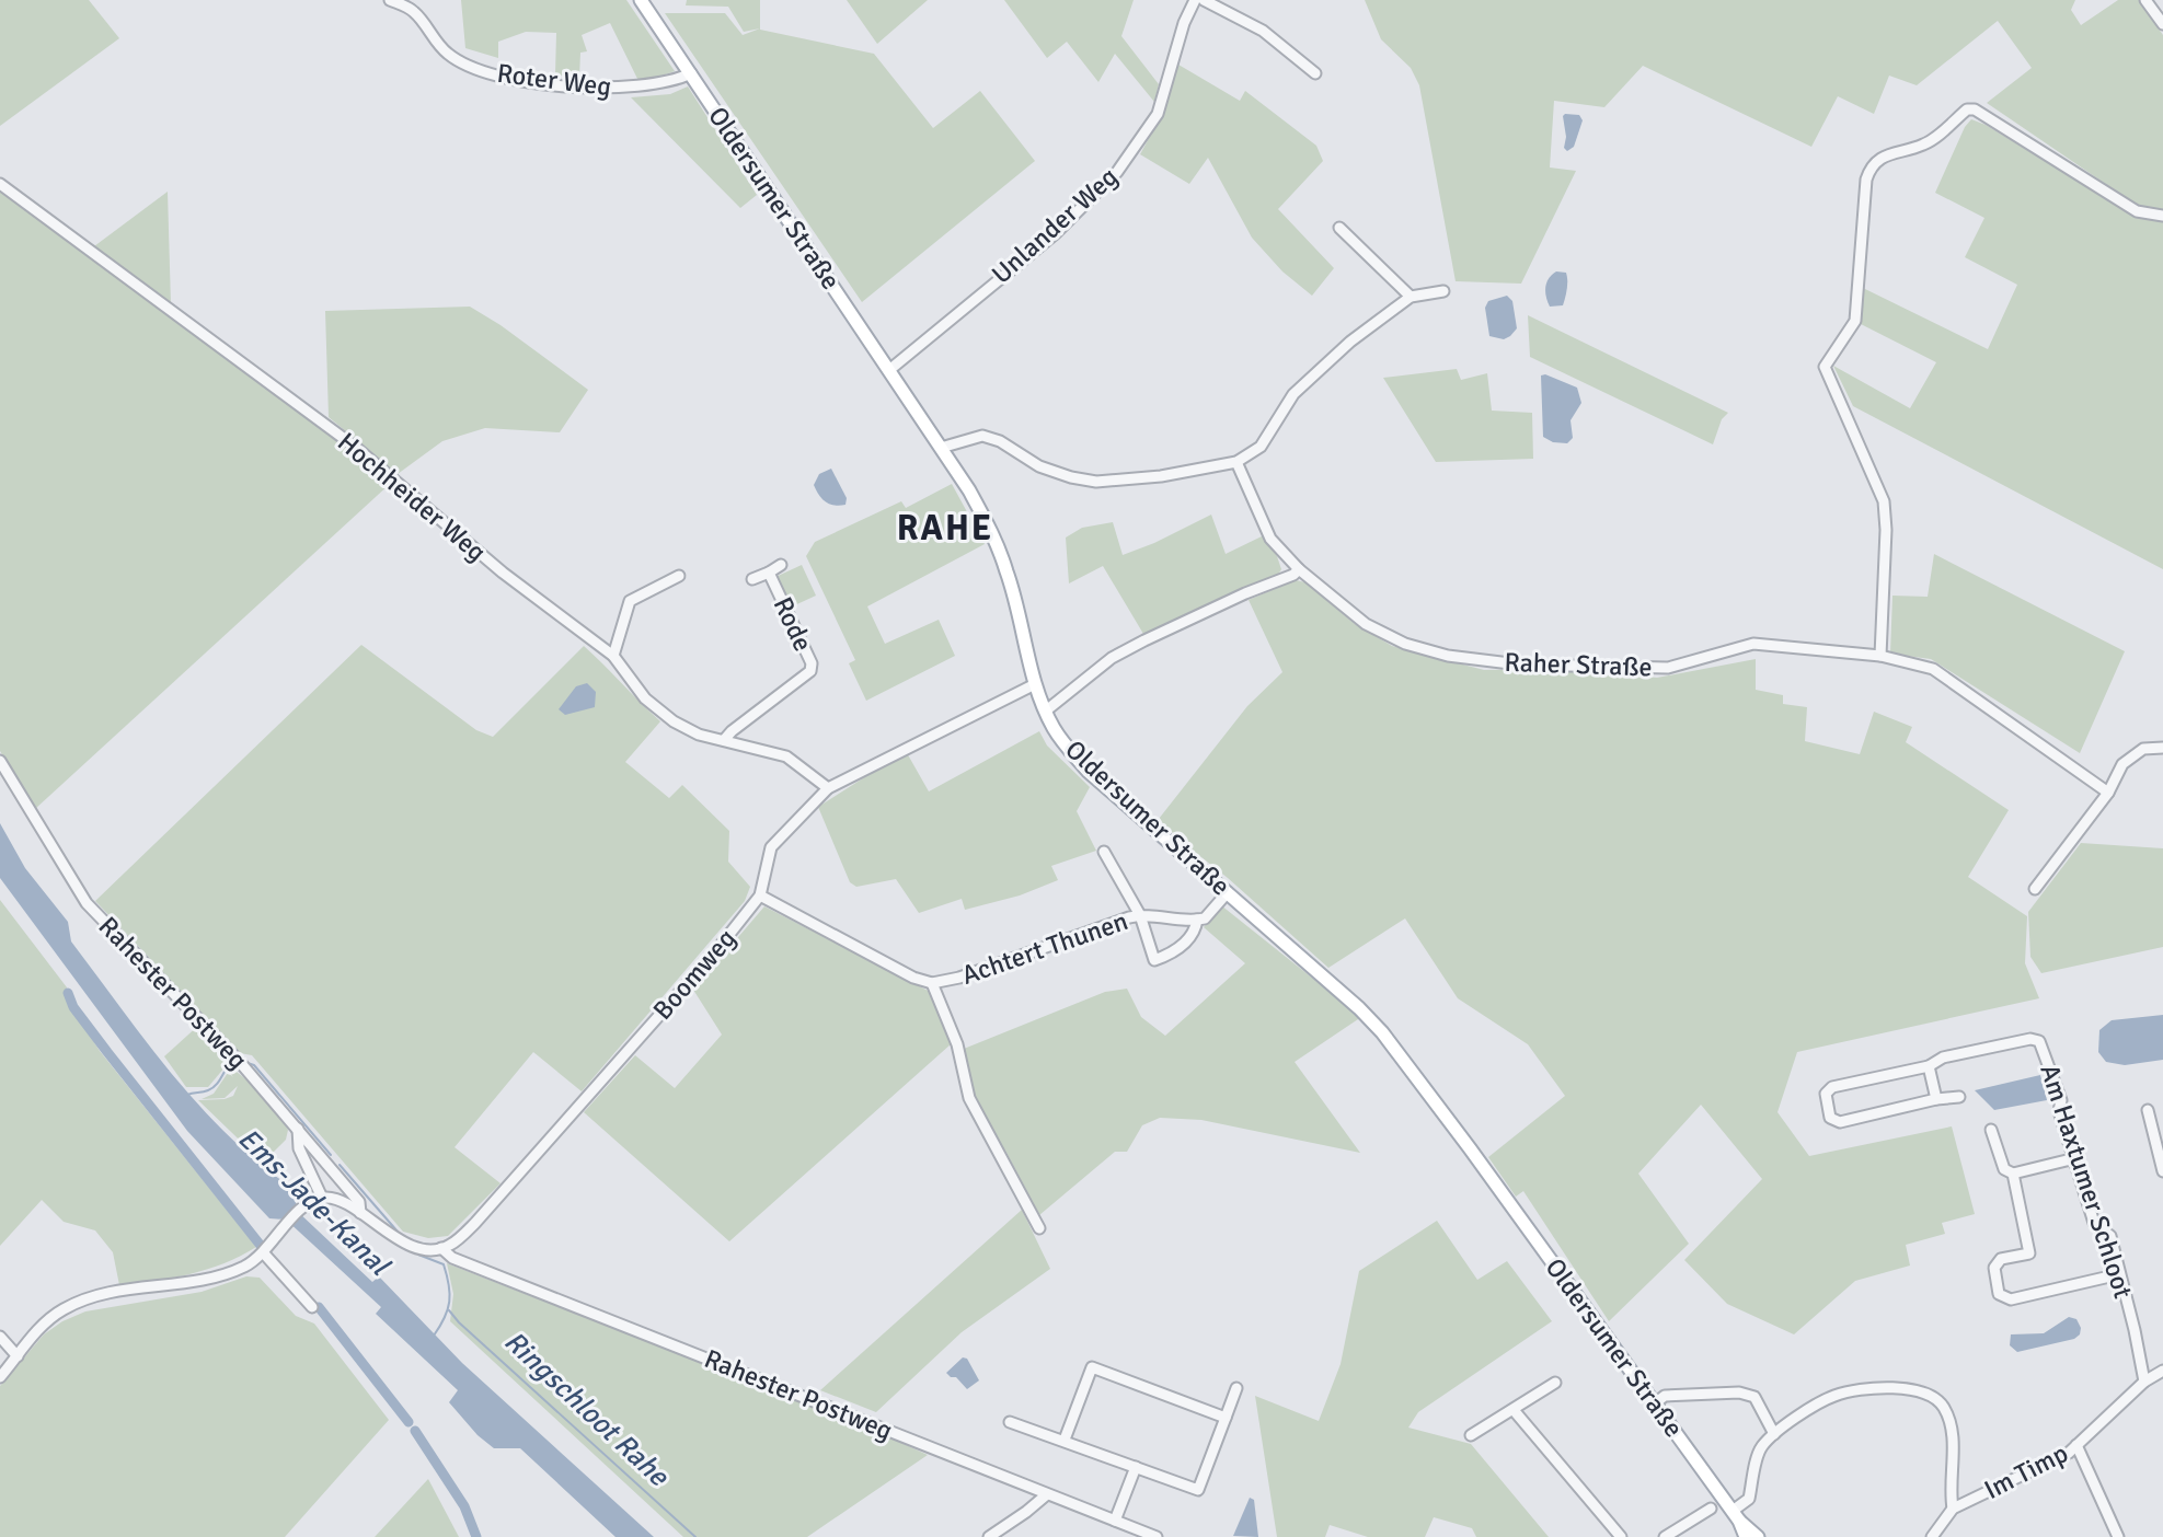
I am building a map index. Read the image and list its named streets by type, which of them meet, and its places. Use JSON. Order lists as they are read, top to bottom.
{
  "streets": {
    "main road": ["Oldersumer Straße"],
    "street": [
      "Roter Weg",
      "Unlander Weg",
      "Hochheider Weg",
      "Rode",
      "Raher Straße",
      "Achtert Thunen",
      "Boomweg",
      "Rahester Postweg",
      "Am Haxtumer Schloot",
      "Im Timp"
    ]
  },
  "crossings": [
    ["Roter Weg", "Oldersumer Straße"],
    ["Oldersumer Straße", "Unlander Weg"],
    ["Oldersumer Straße", "Achtert Thunen"],
    ["Oldersumer Straße", "Boomweg"],
    ["Hochheider Weg", "Rode"],
    ["Hochheider Weg", "Boomweg"],
    ["Achtert Thunen", "Boomweg"],
    ["Boomweg", "Rahester Postweg"],
    ["Am Haxtumer Schloot", "Im Timp"]
  ],
  "districts": ["RAHE"],
  "water": ["Ems-Jade-Kanal", "Ringschloot Rahe"]
}
